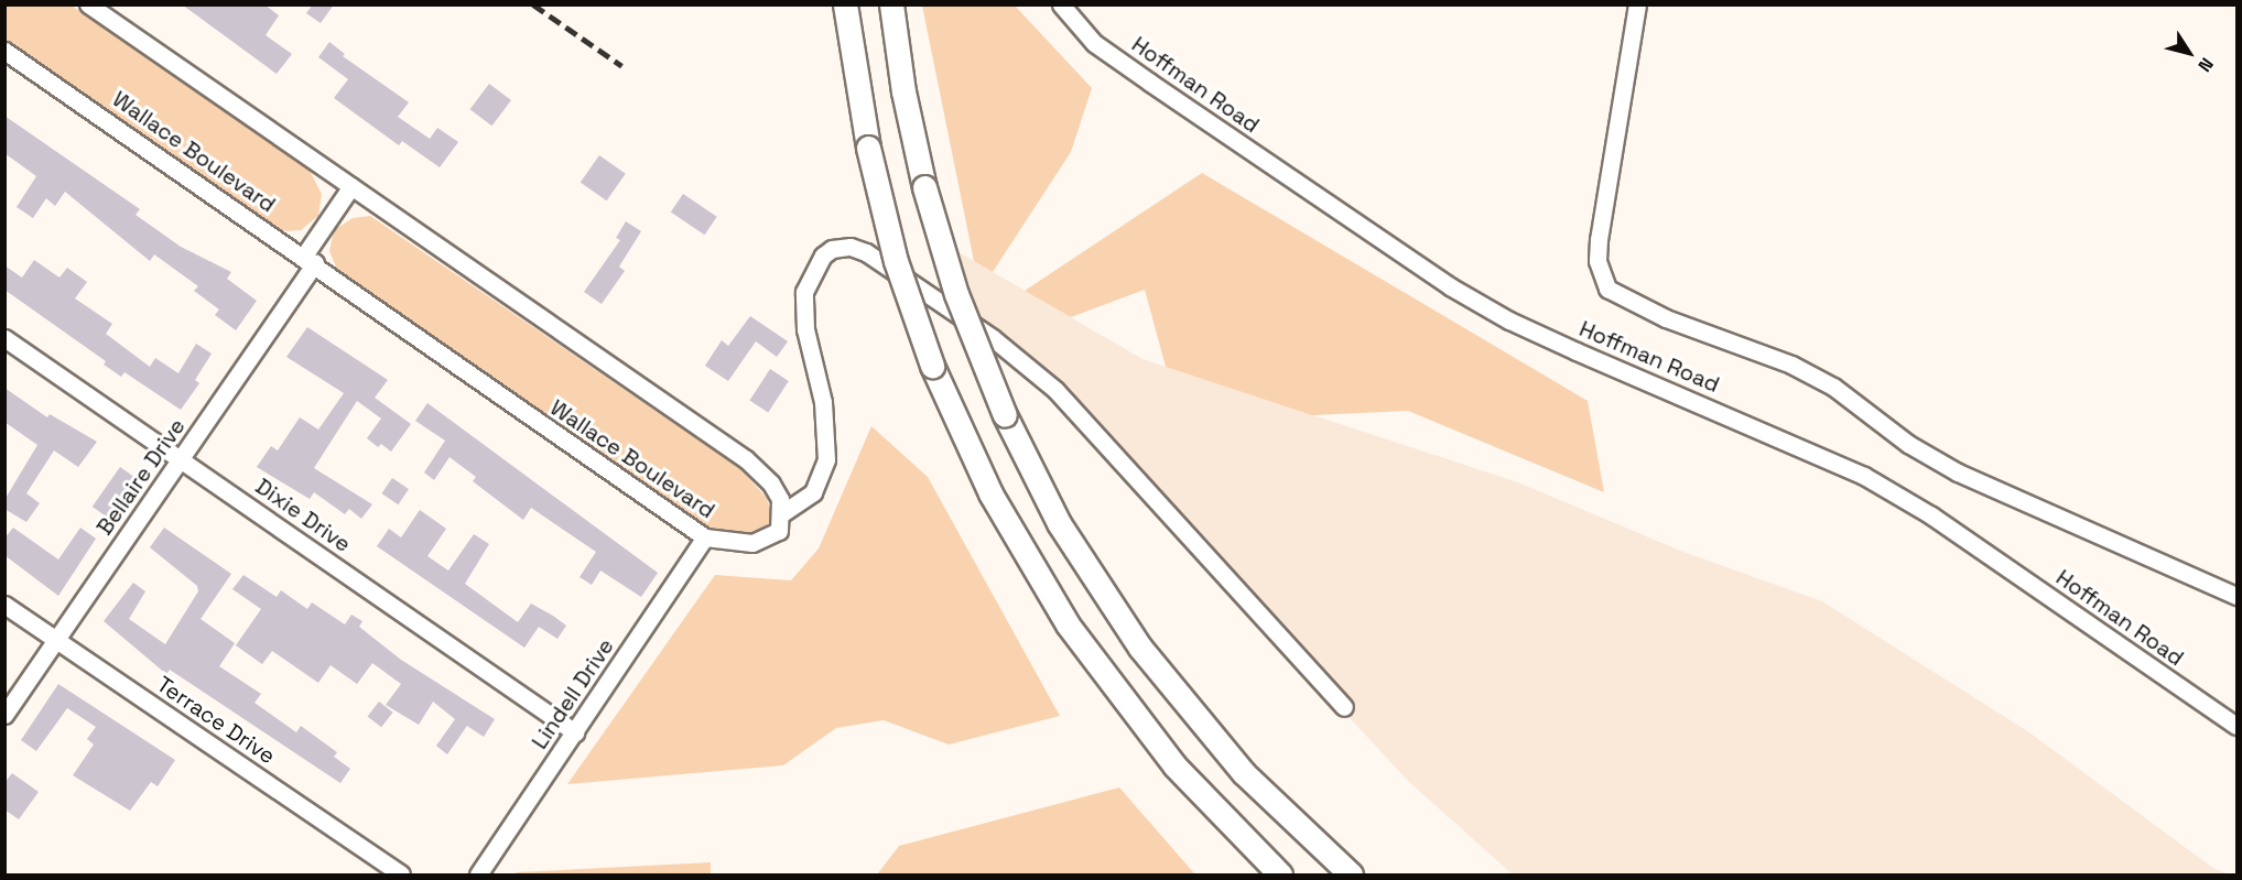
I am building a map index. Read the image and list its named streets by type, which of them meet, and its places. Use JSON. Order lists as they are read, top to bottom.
{
  "streets": {
    "street": [
      "Hoffman Road",
      "Wallace Boulevard",
      "Bellaire Drive",
      "Dixie Drive",
      "Lindell Drive",
      "Terrace Drive"
    ]
  },
  "crossings": [
    ["Wallace Boulevard", "Bellaire Drive"],
    ["Wallace Boulevard", "Lindell Drive"],
    ["Bellaire Drive", "Dixie Drive"],
    ["Bellaire Drive", "Terrace Drive"],
    ["Dixie Drive", "Lindell Drive"]
  ],
  "north": "bottom right"
}
